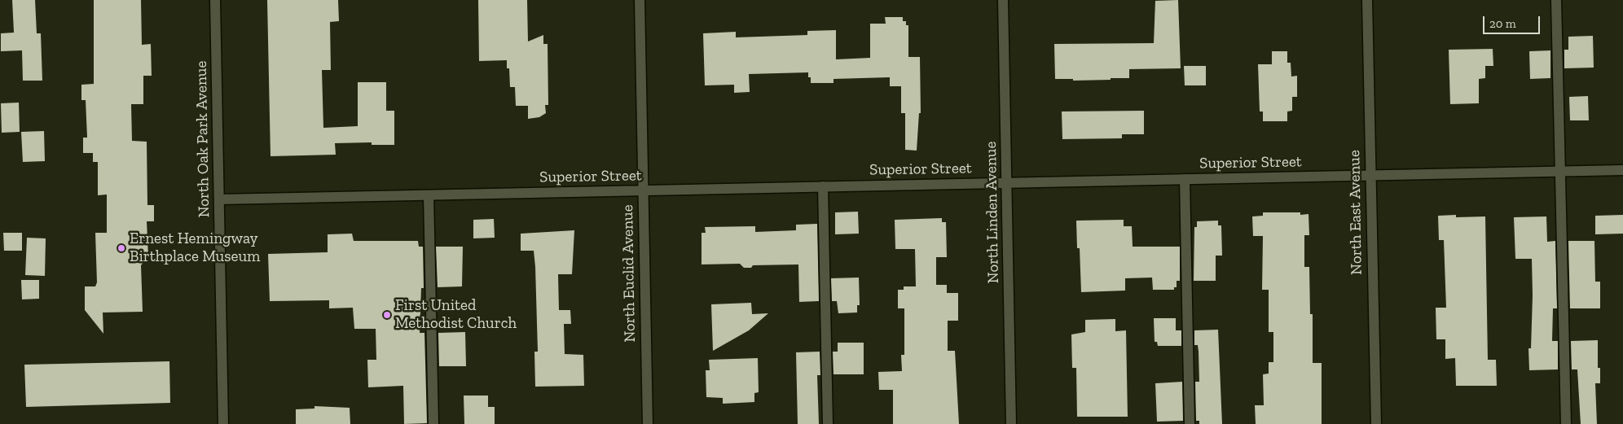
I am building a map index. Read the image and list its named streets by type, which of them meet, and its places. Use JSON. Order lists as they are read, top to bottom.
{
  "streets": {
    "street": [
      "North Oak Park Avenue",
      "Superior Street",
      "North Linden Avenue",
      "North East Avenue",
      "North Euclid Avenue"
    ]
  },
  "crossings": [
    ["North Oak Park Avenue", "Superior Street"],
    ["Superior Street", "North Linden Avenue"],
    ["Superior Street", "North East Avenue"],
    ["Superior Street", "North Euclid Avenue"]
  ],
  "places": ["Ernest Hemingway Birthplace Museum", "First United Methodist Church"],
  "scale_bar": "20 m"
}
